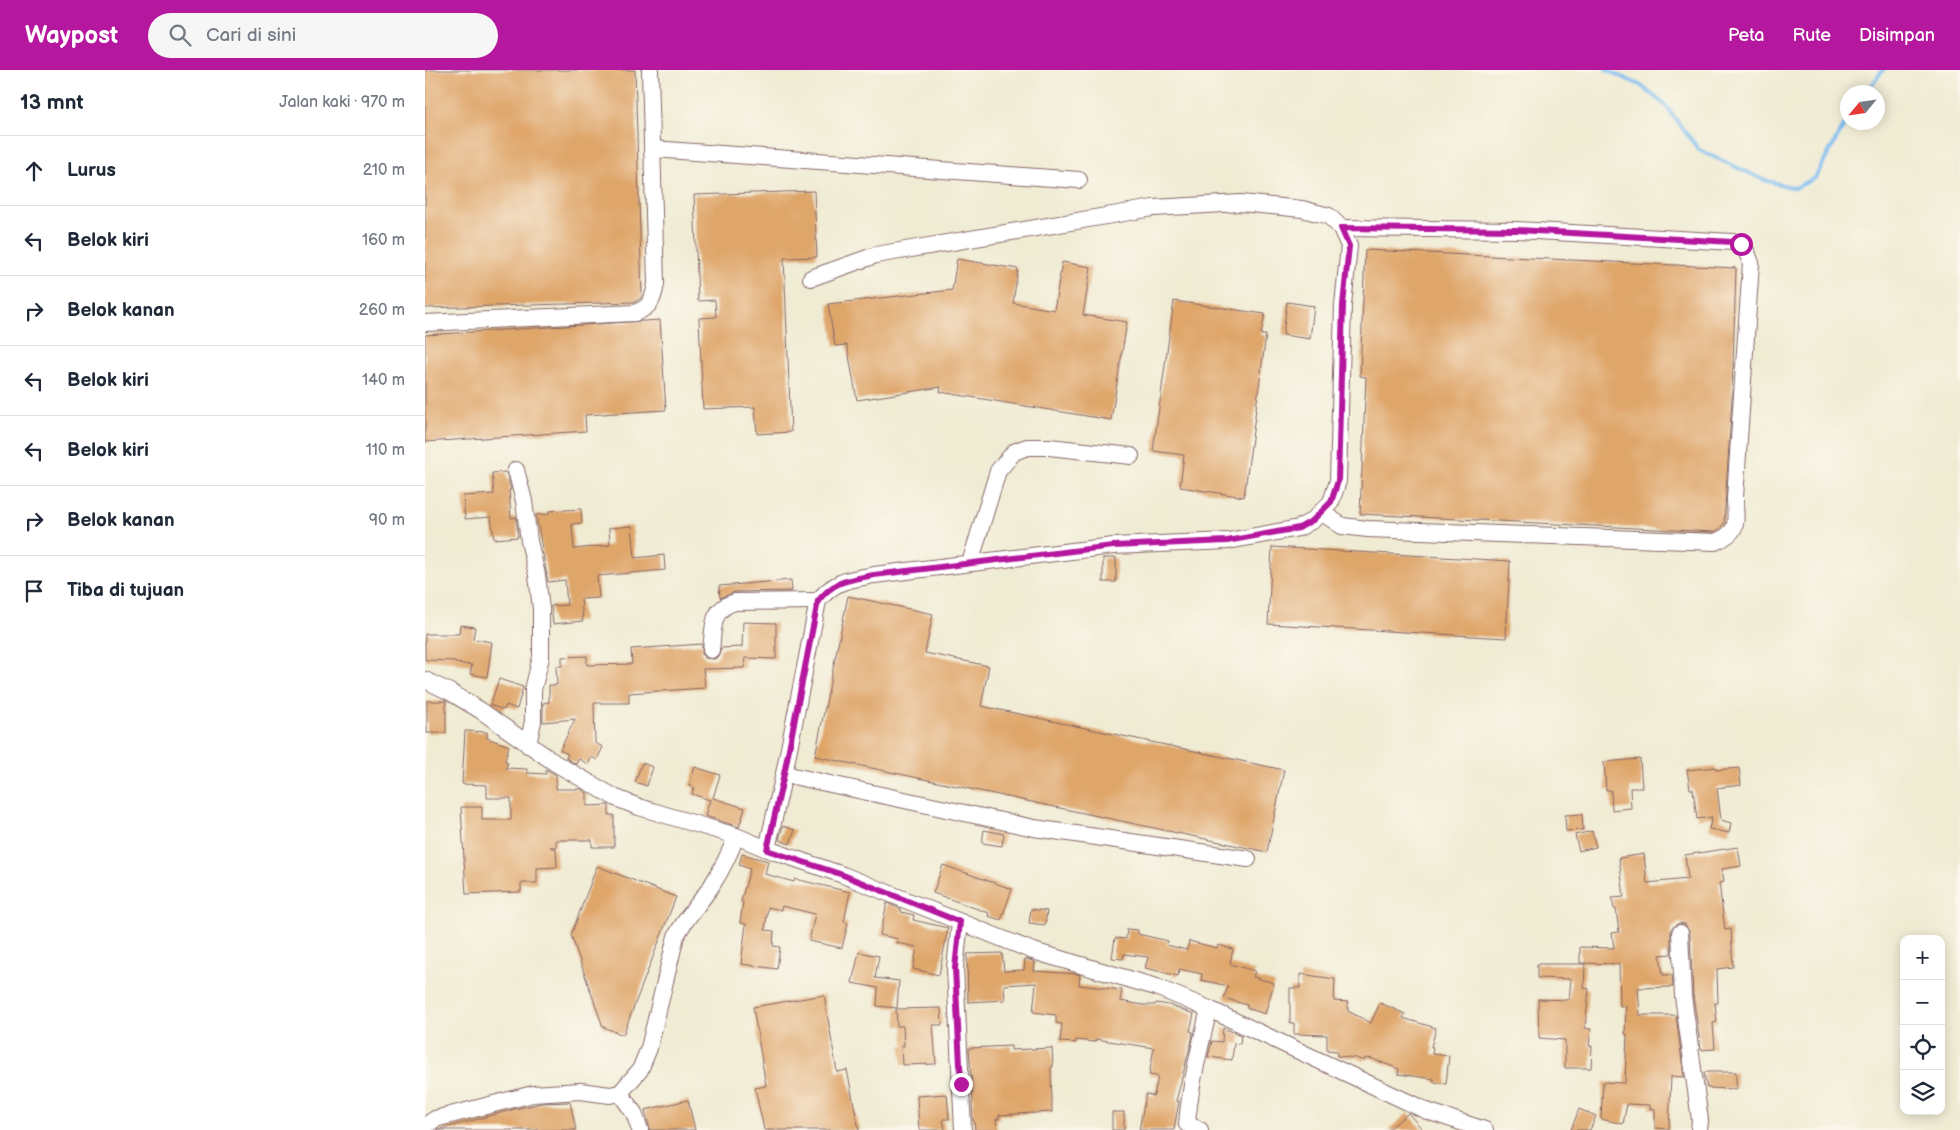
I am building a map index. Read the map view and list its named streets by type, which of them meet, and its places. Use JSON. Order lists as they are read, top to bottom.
{
  "north": "bottom left",
  "page": {
    "header": "Waypost",
    "search": "Cari di sini",
    "nav": ["Peta", "Rute", "Disimpan"],
    "heading": ["13 mnt", "Jalan kaki · 970 m"],
    "list": [
      ["Lurus", "210 m"],
      ["Belok kiri", "160 m"],
      ["Belok kanan", "260 m"],
      ["Belok kiri", "140 m"],
      ["Belok kiri", "110 m"],
      ["Belok kanan", "90 m"],
      "Tiba di tujuan"
    ],
    "map_buttons": ["+", "−"]
  }
}
